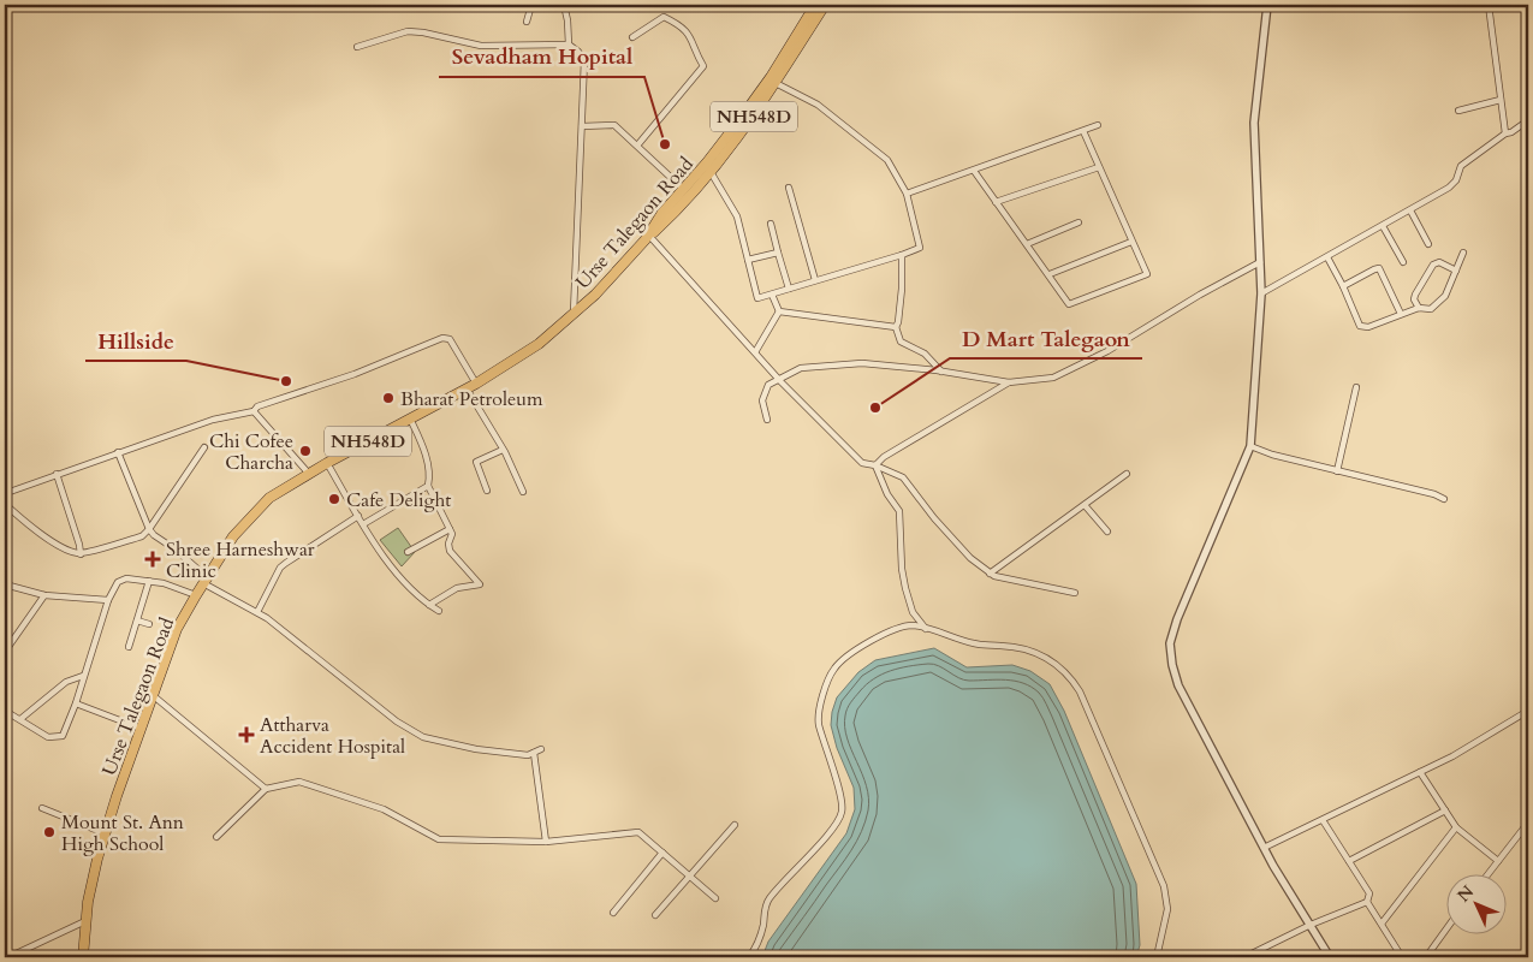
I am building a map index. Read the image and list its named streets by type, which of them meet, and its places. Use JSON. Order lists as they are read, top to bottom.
{
  "streets": {
    "highway": ["NH548D", "Urse Talegaon Road"]
  },
  "crossings": [
    ["NH548D", "Urse Talegaon Road"]
  ],
  "places": {
    "other": [
      "Sevadham Hopital",
      "Hillside",
      "Bharat Petroleum",
      "D Mart Talegaon",
      "Chi Cofee Charcha",
      "Cafe Delight",
      "Mount St. Ann High School"
    ],
    "health": ["Shree Harneshwar Clinic", "Attharva Accident Hospital"]
  },
  "north": "top left"
}
